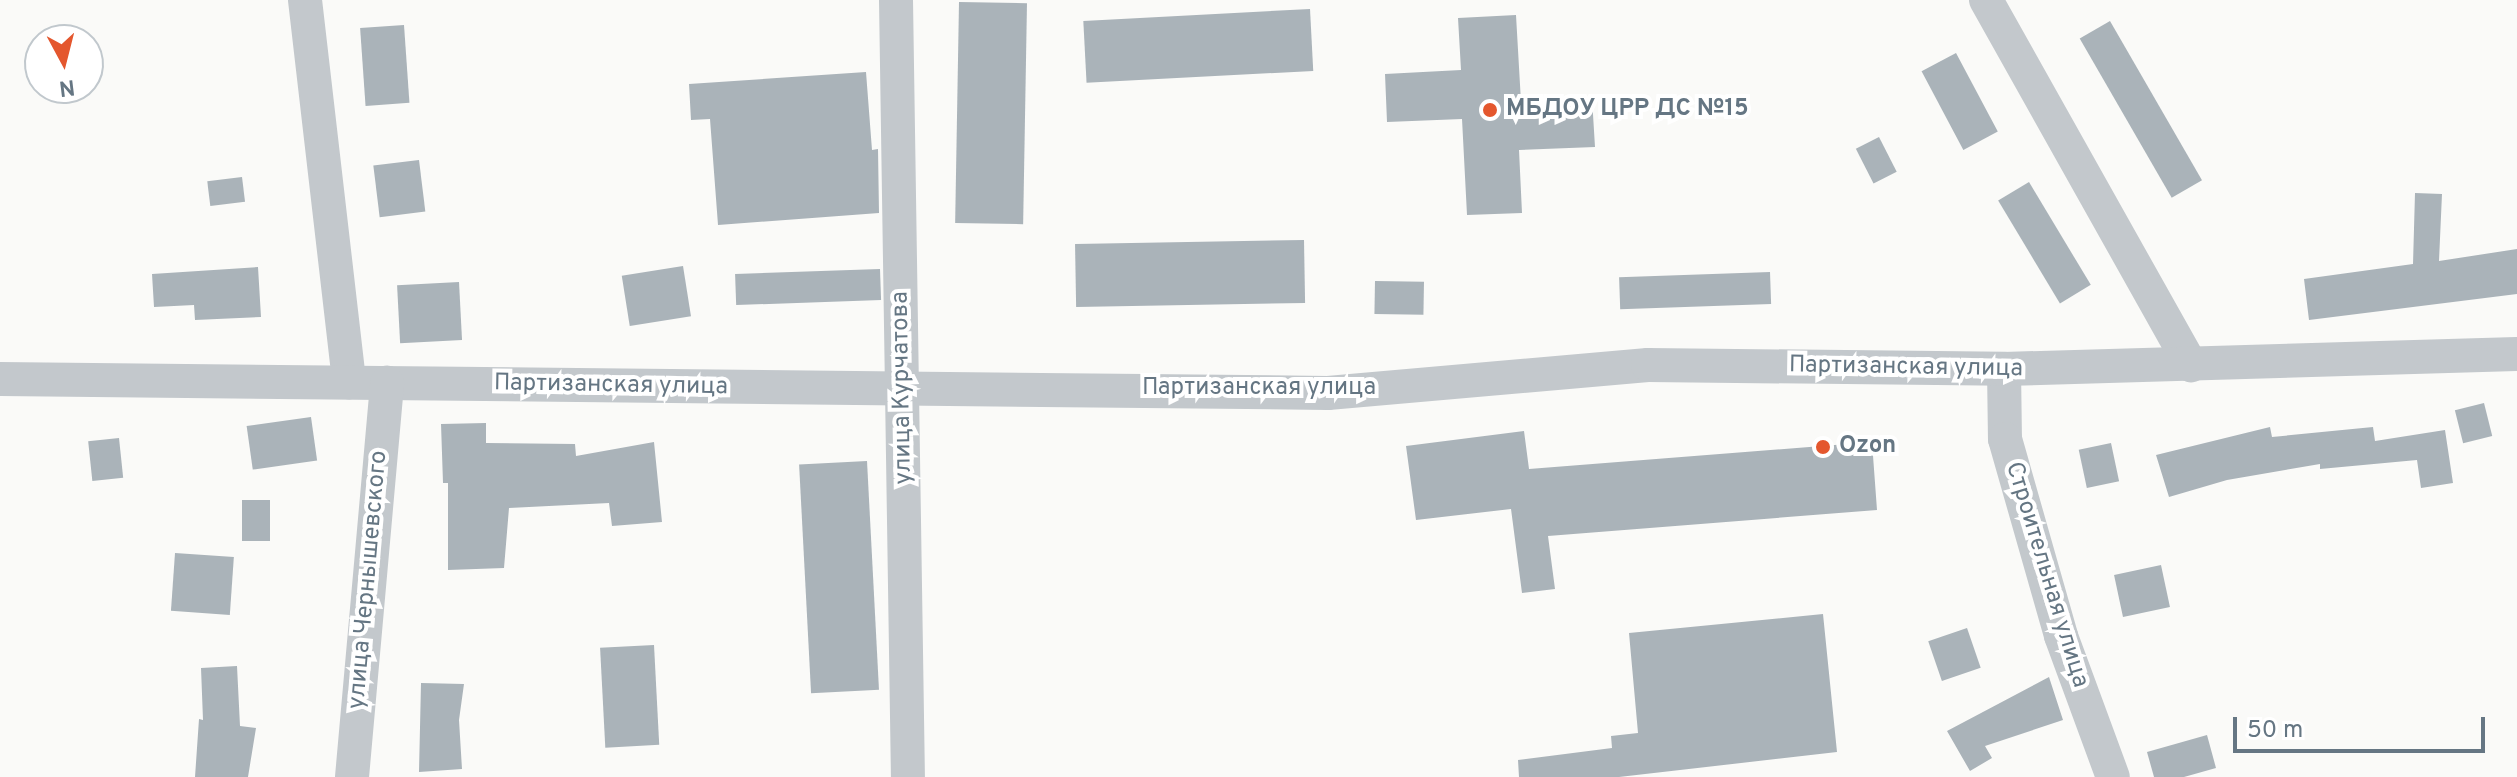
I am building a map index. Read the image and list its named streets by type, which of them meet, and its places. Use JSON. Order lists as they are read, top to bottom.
{
  "streets": {
    "street": [
      "Партизанская улица",
      "улица Курчатова",
      "Строительная улица",
      "улица Чернышевского"
    ]
  },
  "crossings": [
    ["Партизанская улица", "улица Курчатова"],
    ["Партизанская улица", "Строительная улица"],
    ["Партизанская улица", "улица Чернышевского"]
  ],
  "places": ["МБДОУ ЦРР ДС №15", "Ozon"],
  "scale_bar": "50 m",
  "north": "bottom"
}
